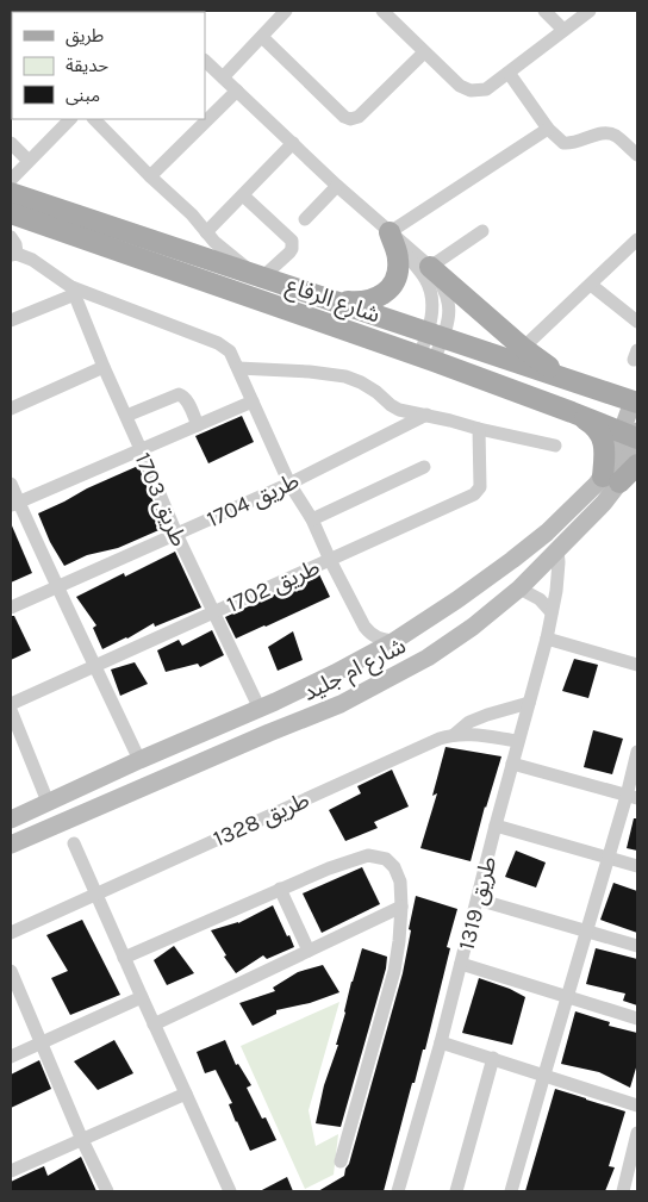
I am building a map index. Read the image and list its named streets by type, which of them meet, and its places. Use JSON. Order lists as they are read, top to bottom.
{
  "streets": {
    "main road": ["شارع الرفاع"],
    "street": [
      "طريق 1703",
      "طريق 1704",
      "طريق 1702",
      "شارع ام جليد",
      "طريق 1328",
      "طريق 1319"
    ]
  },
  "crossings": [
    ["شارع الرفاع", "شارع ام جليد"],
    ["طريق 1703", "طريق 1704"],
    ["طريق 1703", "طريق 1702"],
    ["طريق 1703", "شارع ام جليد"],
    ["شارع ام جليد", "طريق 1319"],
    ["طريق 1328", "طريق 1319"]
  ],
  "legend": ["طريق", "حديقة", "مبنى"]
}
